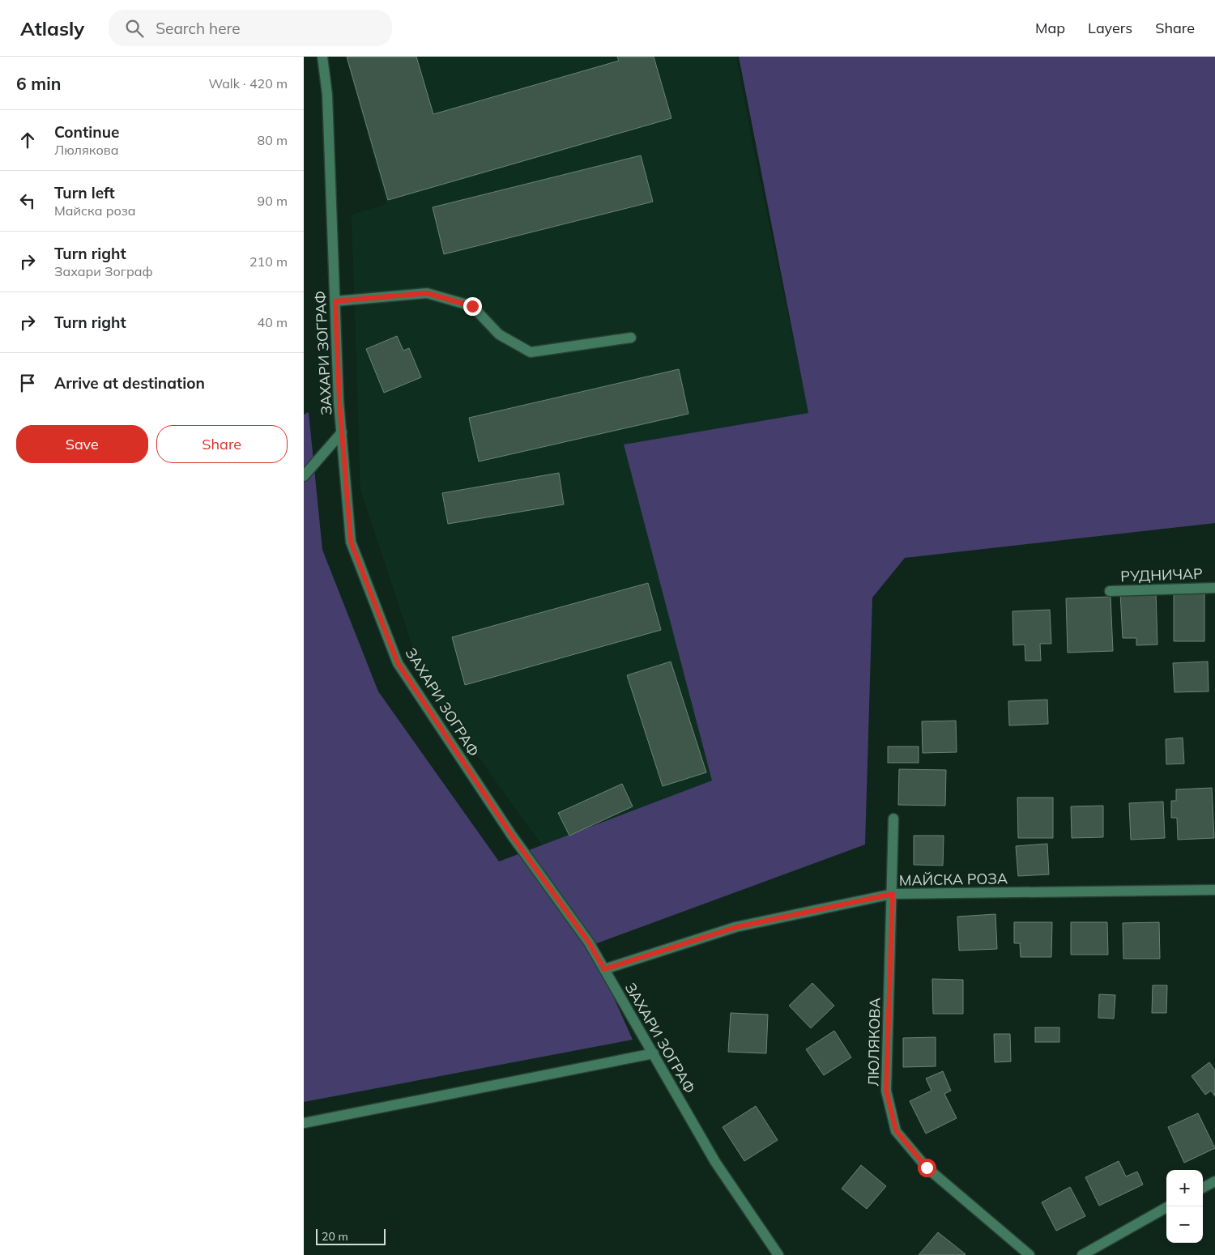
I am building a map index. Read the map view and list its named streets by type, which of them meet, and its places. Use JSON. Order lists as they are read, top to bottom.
{
  "streets": {
    "street": [
      "ЗАХАРИ ЗОГРАФ",
      "РУДНИЧАР",
      "МАЙСКА РОЗА",
      "ЛЮЛЯКОВА"
    ]
  },
  "crossings": [
    ["ЗАХАРИ ЗОГРАФ", "МАЙСКА РОЗА"],
    ["МАЙСКА РОЗА", "ЛЮЛЯКОВА"]
  ],
  "scale_bar": "20 m",
  "page": {
    "header": "Atlasly",
    "search": "Search here",
    "nav": ["Map", "Layers", "Share"],
    "heading": ["6 min", "Walk · 420 m"],
    "list": [
      ["Continue", "Люлякова", "80 m"],
      ["Turn left", "Майска роза", "90 m"],
      ["Turn right", "Захари Зограф", "210 m"],
      ["Turn right", "40 m"],
      "Arrive at destination"
    ],
    "buttons": ["Save", "Share"],
    "map_buttons": ["+", "−"],
    "scale": "20 m"
  }
}
